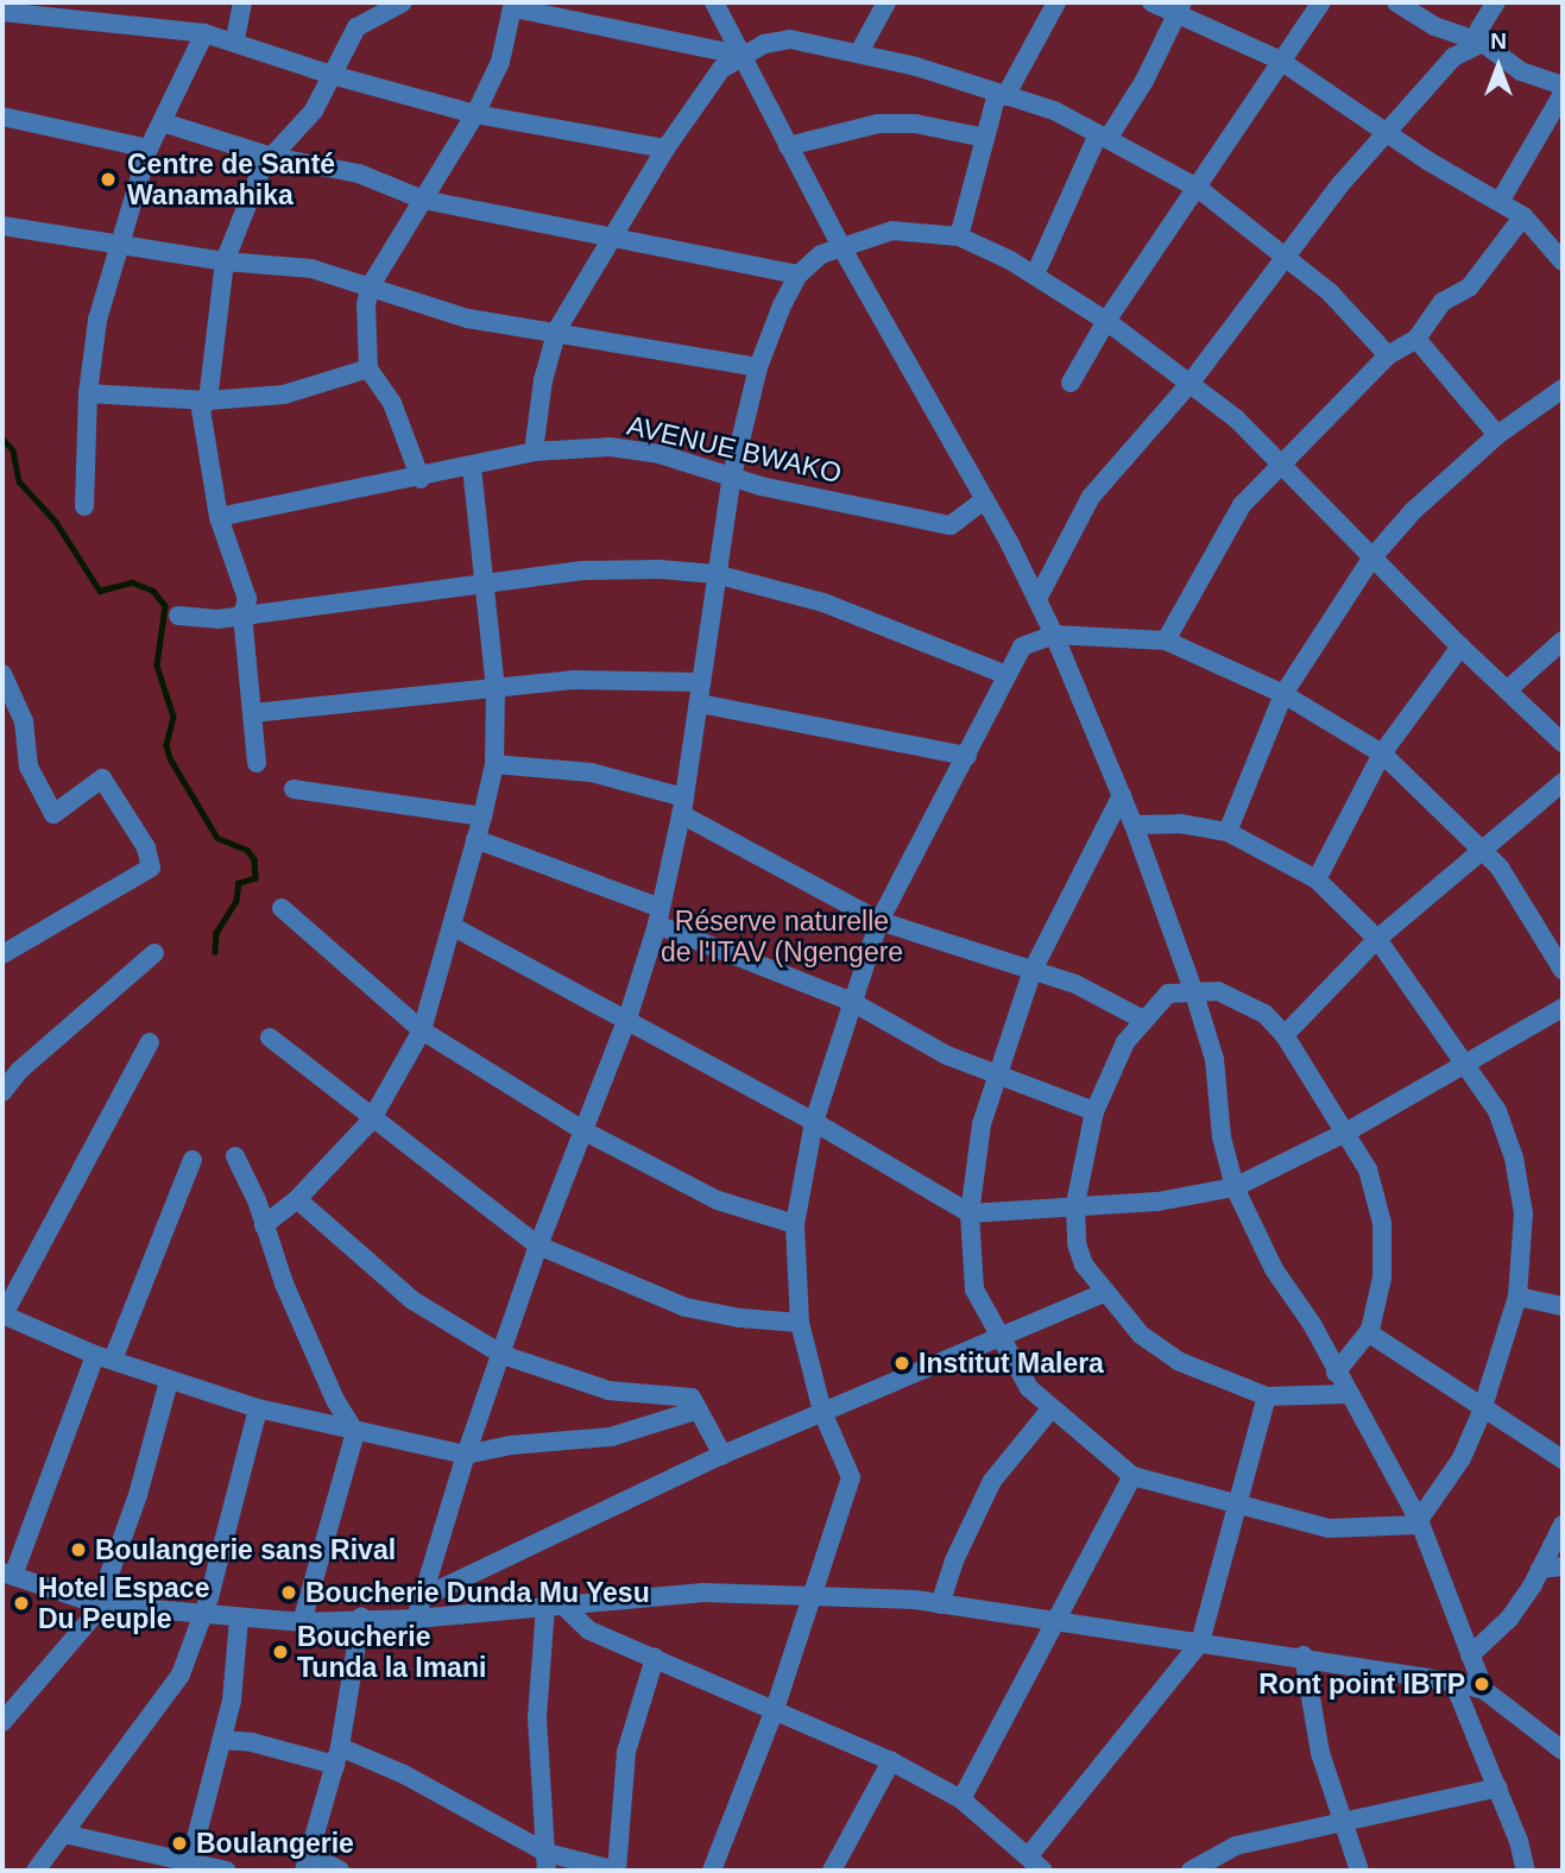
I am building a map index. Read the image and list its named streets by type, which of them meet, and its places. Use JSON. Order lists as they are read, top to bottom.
{
  "streets": {
    "street": ["AVENUE BWAKO"]
  },
  "parks": ["Réserve naturelle de l'ITAV (Ngengere"],
  "places": [
    "Centre de Santé Wanamahika",
    "Institut Malera",
    "Boulangerie sans Rival",
    "Boucherie Dunda Mu Yesu",
    "Hotel Espace Du Peuple",
    "Boucherie Tunda la Imani",
    "Ront point IBTP",
    "Boulangerie"
  ],
  "north": "top"
}
